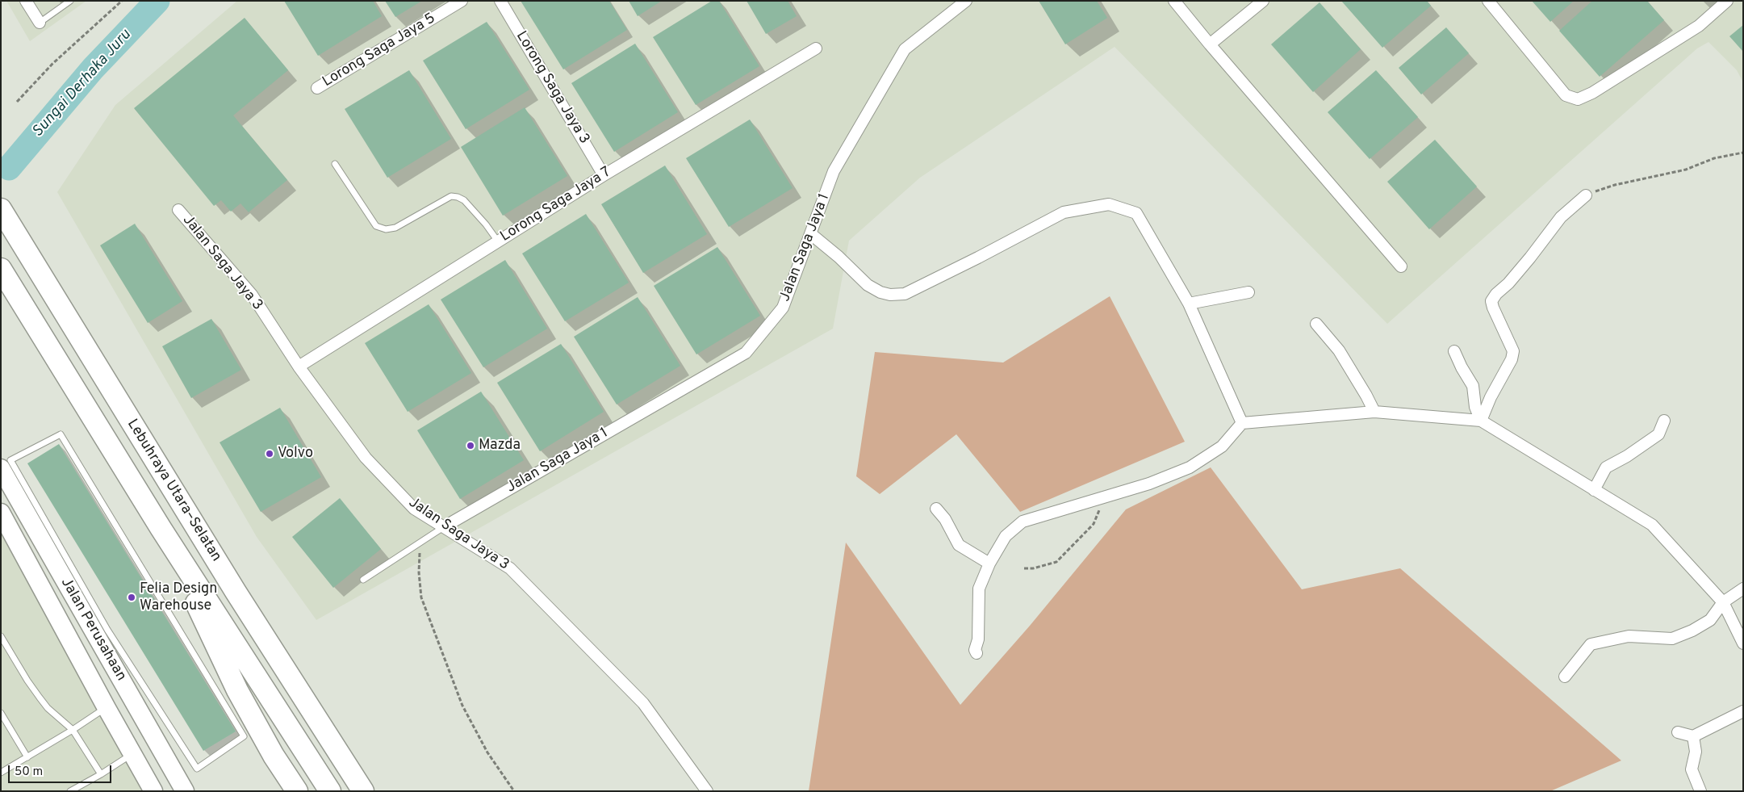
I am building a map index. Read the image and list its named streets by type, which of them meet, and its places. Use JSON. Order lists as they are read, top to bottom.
{
  "streets": {
    "highway": ["Lebuhraya Utara–Selatan"],
    "main road": ["Jalan Perusahaan"],
    "street": [
      "Lorong Saga Jaya 5",
      "Lorong Saga Jaya 3",
      "Lorong Saga Jaya 7",
      "Jalan Saga Jaya 1",
      "Jalan Saga Jaya 3"
    ]
  },
  "crossings": [
    ["Lorong Saga Jaya 3", "Lorong Saga Jaya 7"],
    ["Lorong Saga Jaya 7", "Jalan Saga Jaya 3"],
    ["Jalan Saga Jaya 1", "Jalan Saga Jaya 3"]
  ],
  "water": ["Sungai Derhaka Juru"],
  "places": ["Mazda", "Volvo", "Felia Design Warehouse"],
  "scale_bar": "50 m"
}
